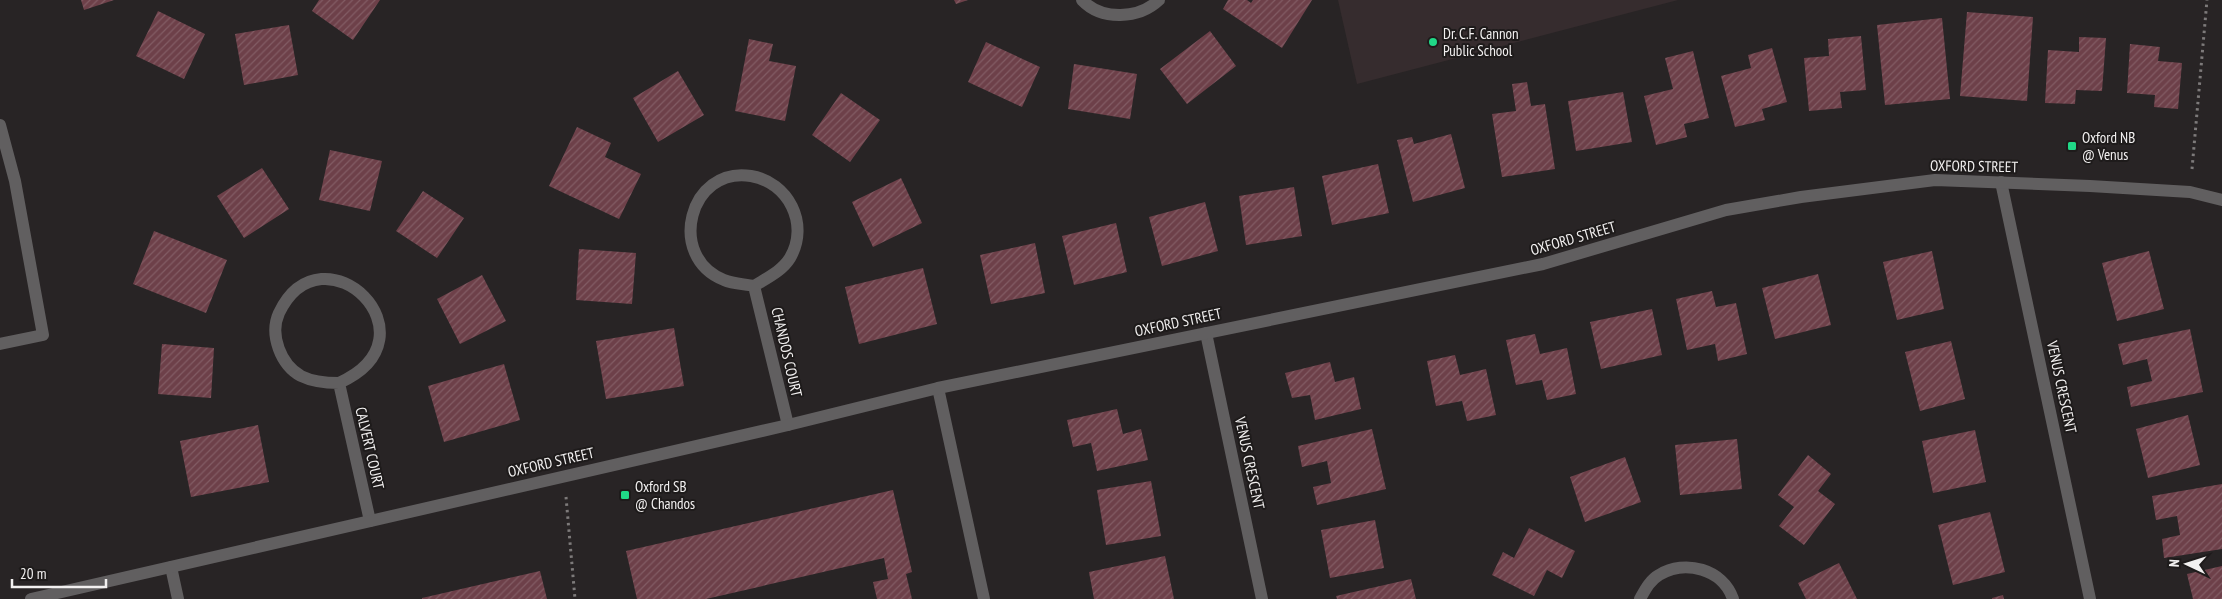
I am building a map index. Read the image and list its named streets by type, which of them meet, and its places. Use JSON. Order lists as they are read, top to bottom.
{
  "streets": {
    "street": [
      "OXFORD STREET",
      "CHANDOS COURT",
      "VENUS CRESCENT",
      "CALVERT COURT"
    ]
  },
  "crossings": [
    ["OXFORD STREET", "CHANDOS COURT"],
    ["OXFORD STREET", "VENUS CRESCENT"],
    ["OXFORD STREET", "CALVERT COURT"]
  ],
  "places": {
    "other": ["Dr. C.F. Cannon Public School"],
    "transit": ["Oxford NB @ Venus", "Oxford SB @ Chandos"]
  },
  "scale_bar": "20 m",
  "north": "left"
}
